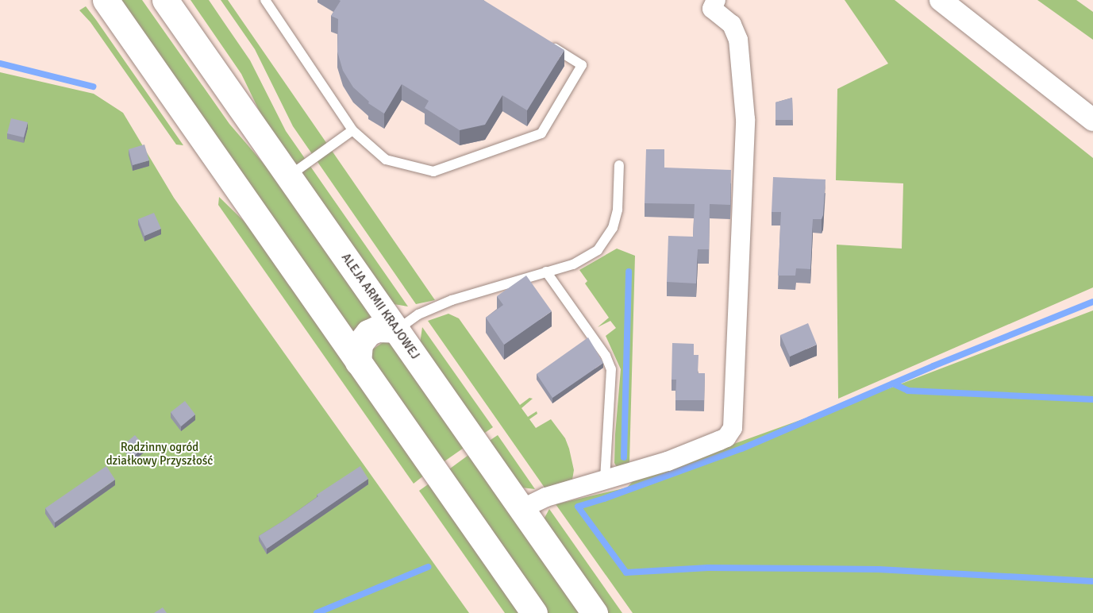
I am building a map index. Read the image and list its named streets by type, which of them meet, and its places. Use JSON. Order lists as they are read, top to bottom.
{
  "streets": {
    "main road": ["ALEJA ARMII KRAJOWEJ"]
  },
  "parks": ["Rodzinny ogród działkowy Przyszłość"]
}
